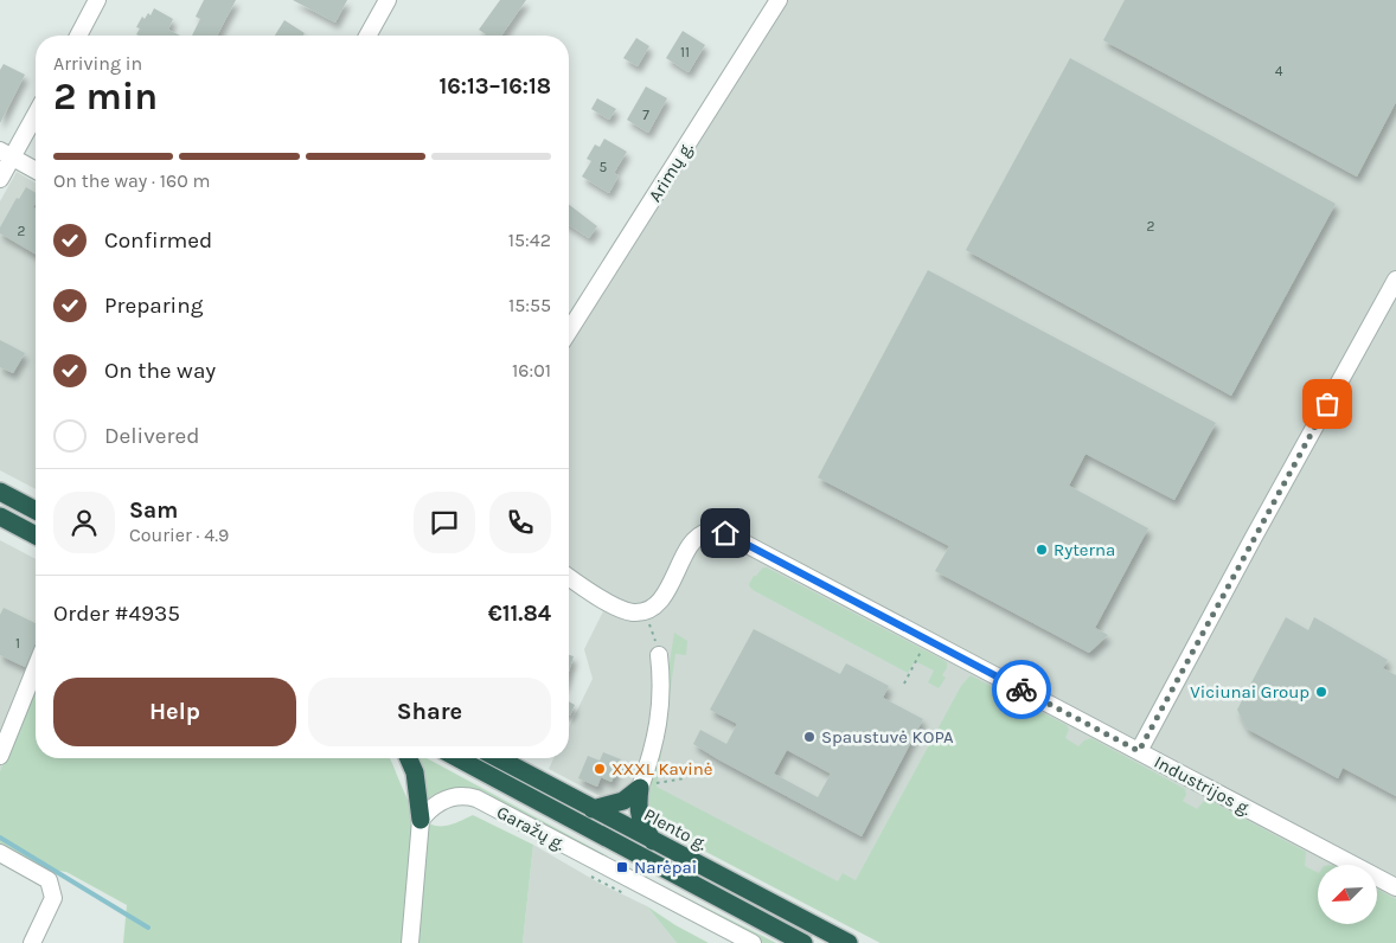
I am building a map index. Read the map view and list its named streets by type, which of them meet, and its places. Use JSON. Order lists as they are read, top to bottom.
{
  "streets": {
    "highway": ["Plento g."],
    "street": ["Arimų g.", "Industrijos g.", "Garažų g."]
  },
  "places": {
    "other": [
      "Ryterna",
      "Viciunai Group",
      "Spaustuvė KOPA",
      "XXXL Kavinė"
    ],
    "transit": ["Narėpai"]
  },
  "house_numbers": [
    "11",
    "4",
    "7",
    "5",
    "2",
    "2",
    "1"
  ],
  "north": "bottom left",
  "page": {
    "heading": ["2 min", "Arriving in", "16:13–16:18"],
    "panel": [
      "Sam",
      "Courier · 4.9",
      "Order #4935",
      "€11.84"
    ],
    "bar": "On the way · 160 m",
    "list": [
      ["Confirmed", "15:42"],
      ["Preparing", "15:55"],
      ["On the way", "16:01"],
      "Delivered"
    ],
    "buttons": ["Help", "Share"]
  }
}
